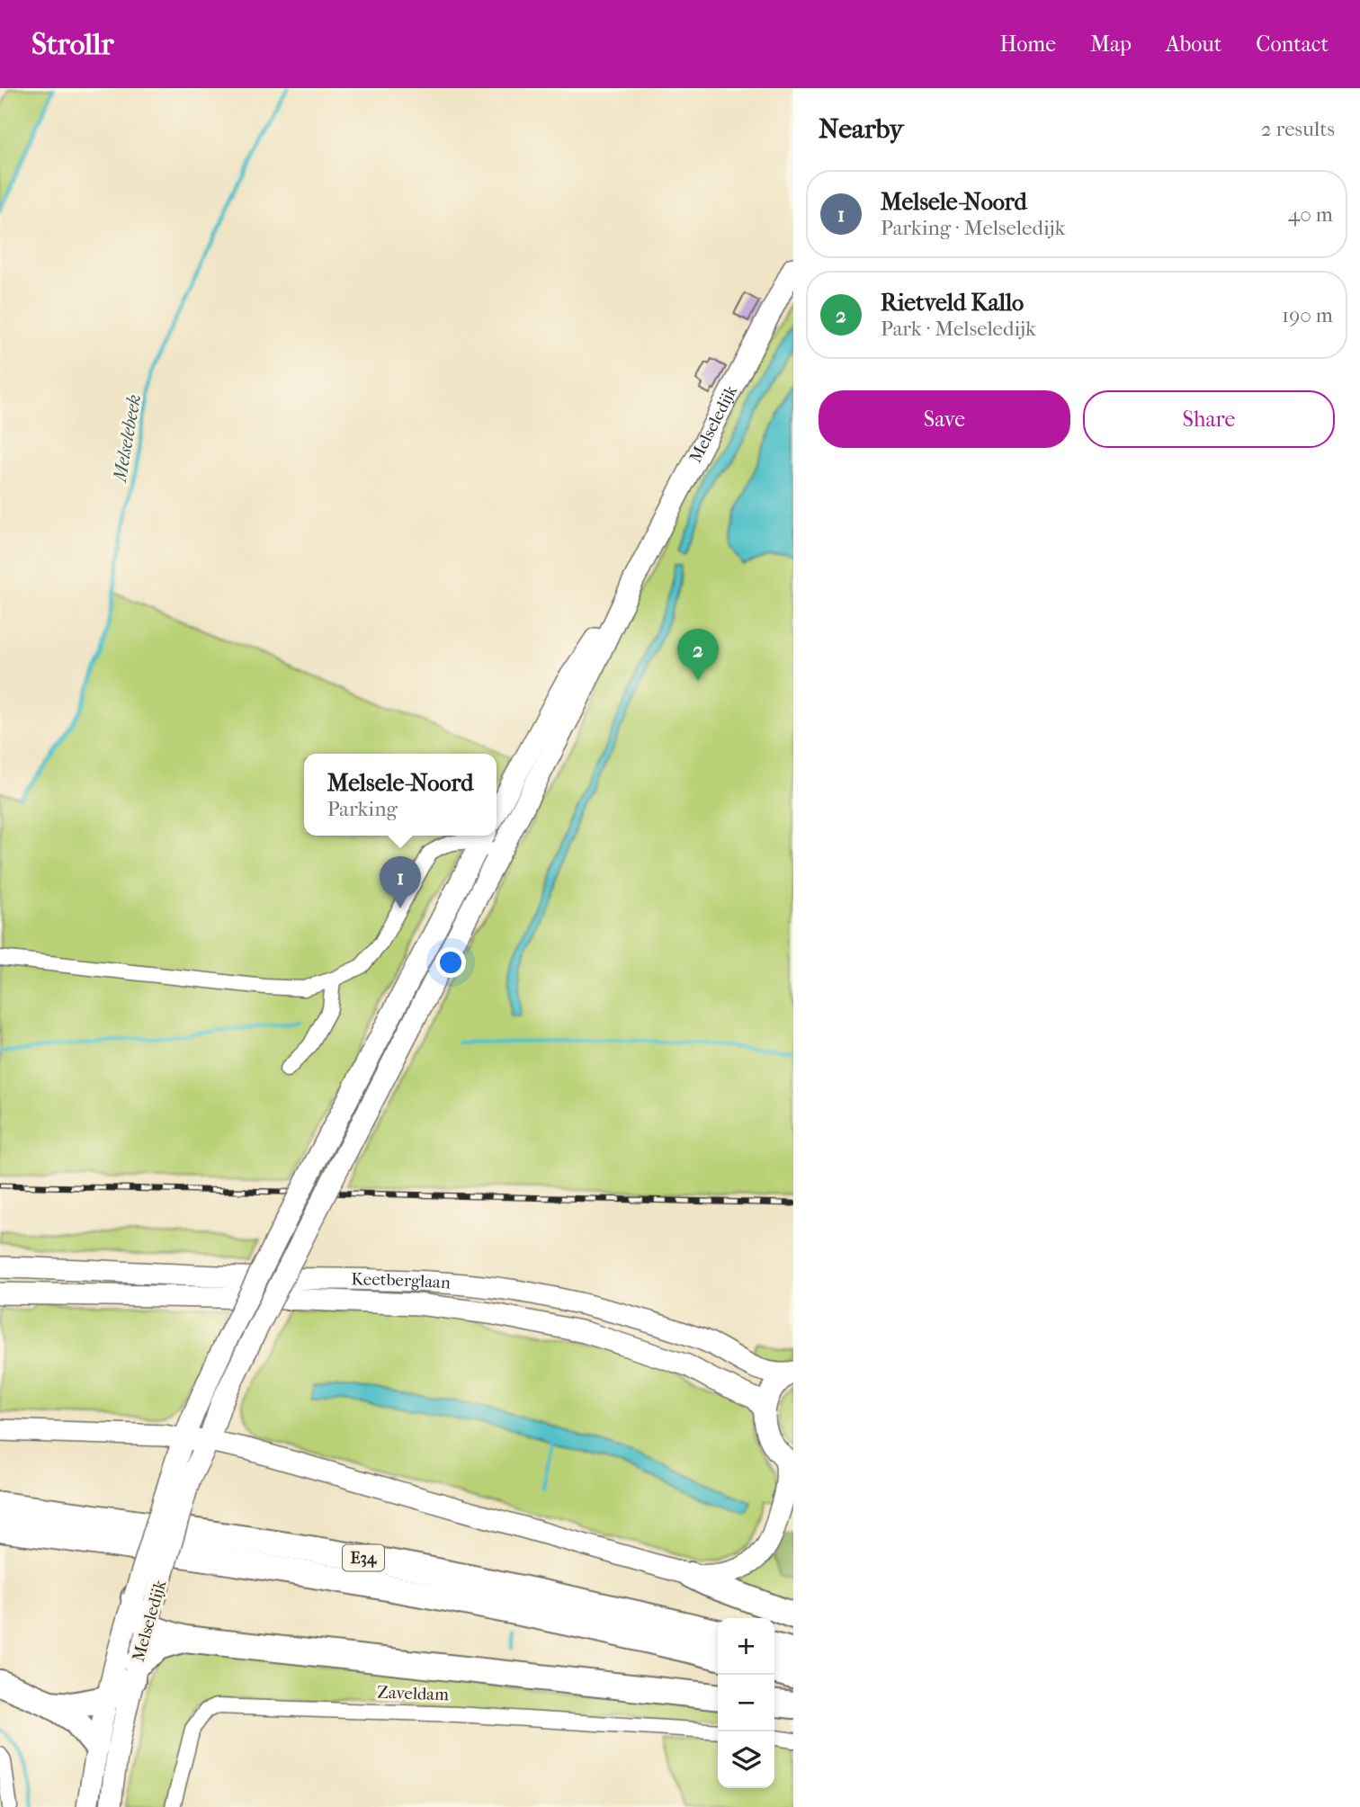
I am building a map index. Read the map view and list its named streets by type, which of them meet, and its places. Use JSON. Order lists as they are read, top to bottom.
{
  "streets": {
    "highway": ["E34"],
    "main road": ["Melseledijk", "Keetberglaan"],
    "street": ["Zaveldam"]
  },
  "water": ["Melselebeek"],
  "page": {
    "header": "Strollr",
    "nav": [
      "Home",
      "Map",
      "About",
      "Contact"
    ],
    "heading": ["Nearby", "2 results"],
    "list": [
      {
        "mark": "1",
        "name": "Melsele-Noord",
        "note": "Parking · Melseledijk",
        "value": "40 m"
      },
      {
        "mark": "2",
        "name": "Rietveld Kallo",
        "note": "Park · Melseledijk",
        "value": "190 m"
      }
    ],
    "buttons": ["Save", "Share"],
    "pins": ["2", "1"],
    "popup": ["Melsele-Noord", "Parking"],
    "map_buttons": ["+", "−"]
  }
}
